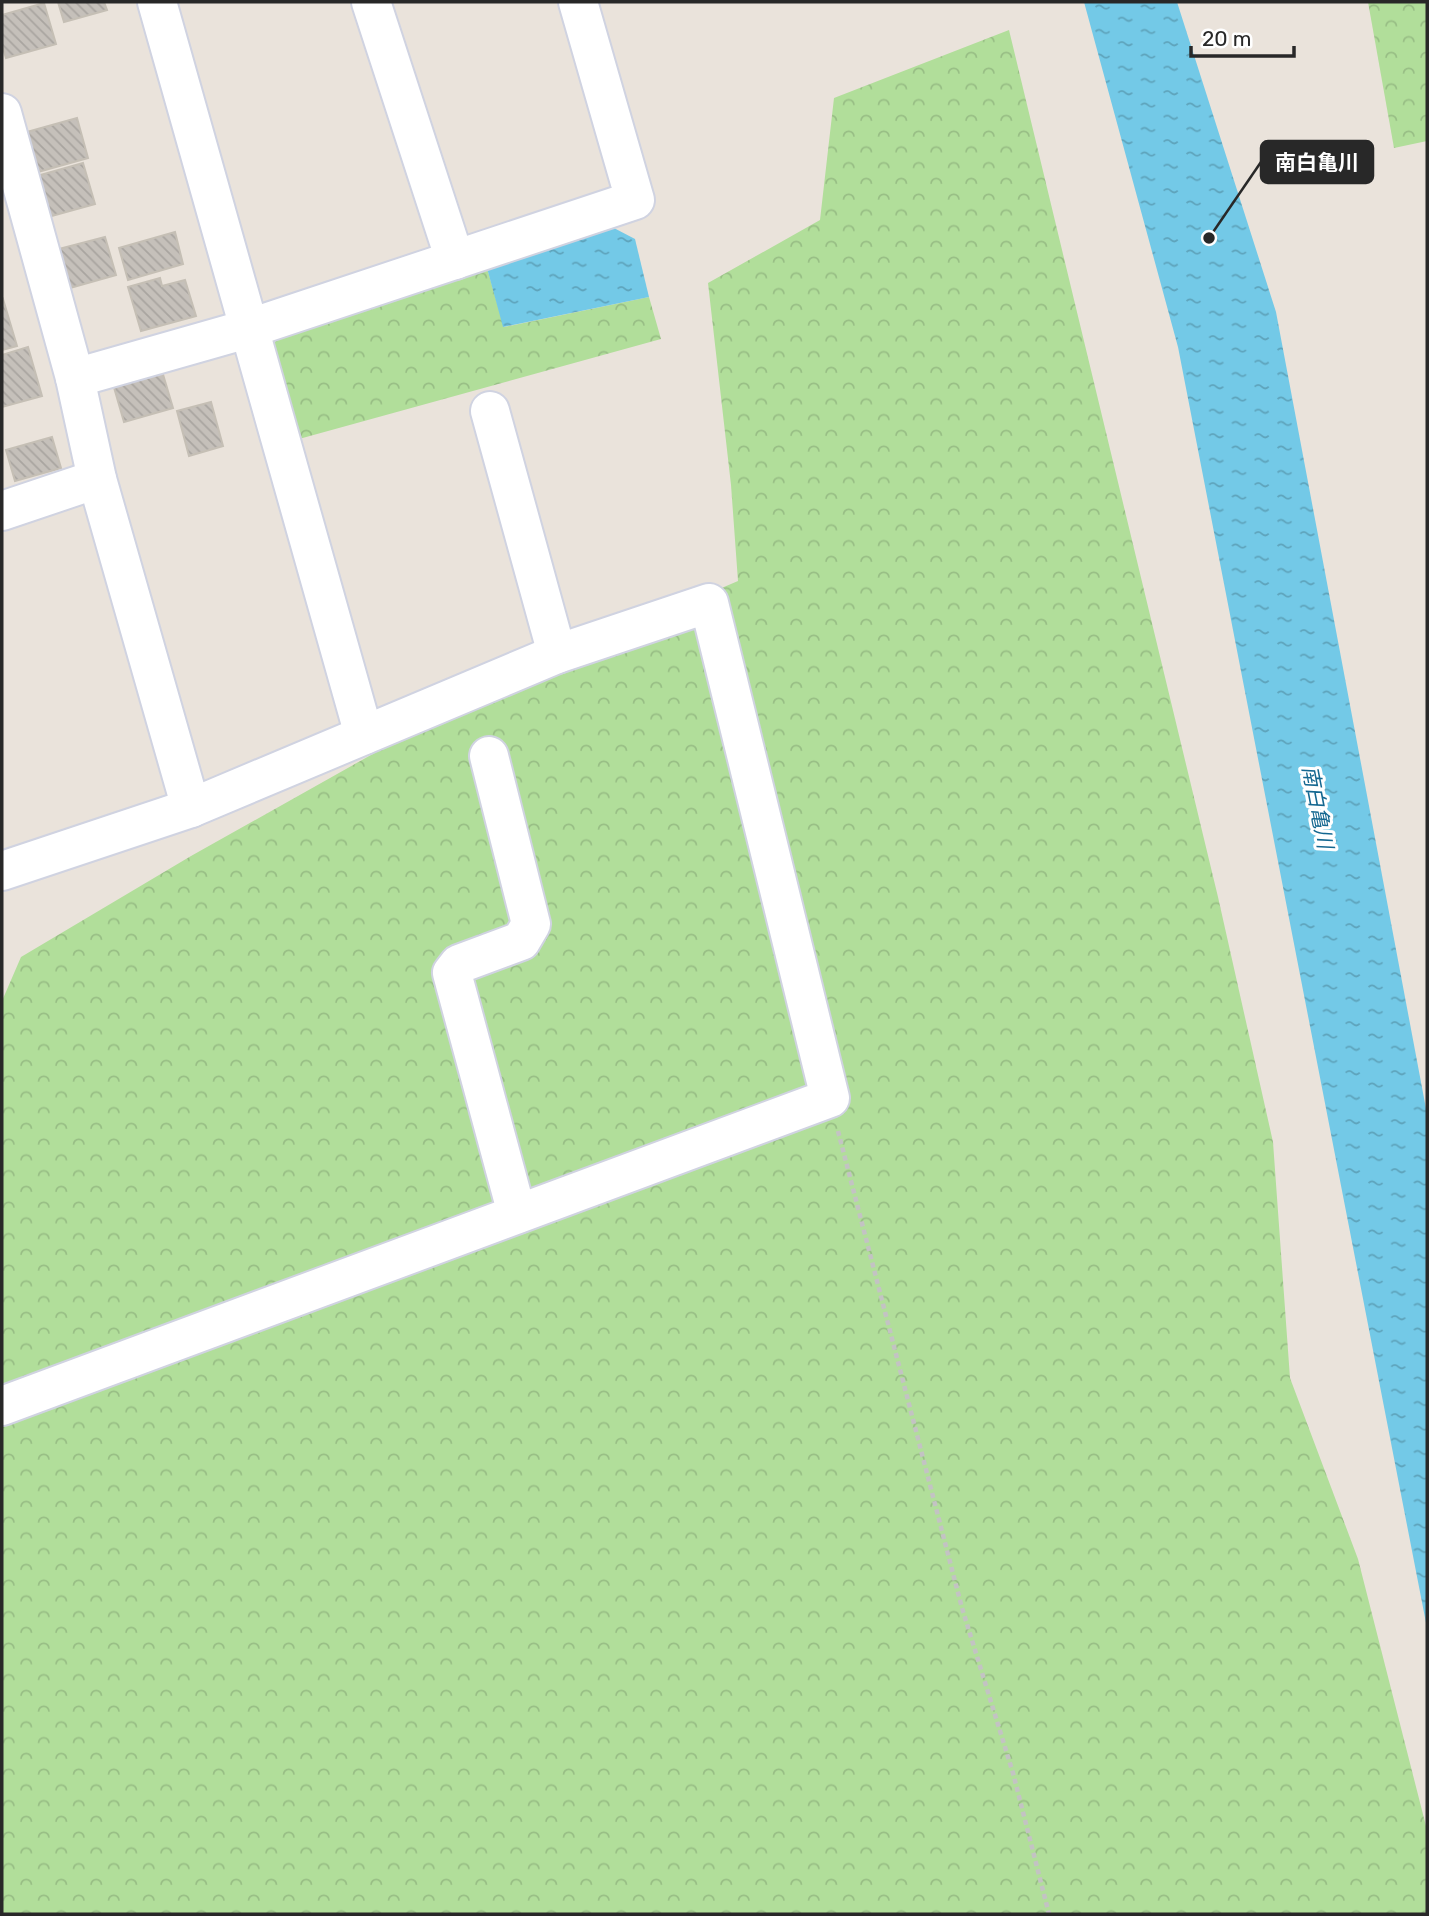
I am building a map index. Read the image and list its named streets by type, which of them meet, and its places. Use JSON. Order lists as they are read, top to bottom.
{
  "water": ["南白亀川"],
  "places": ["南白亀川"],
  "scale_bar": "20 m"
}
